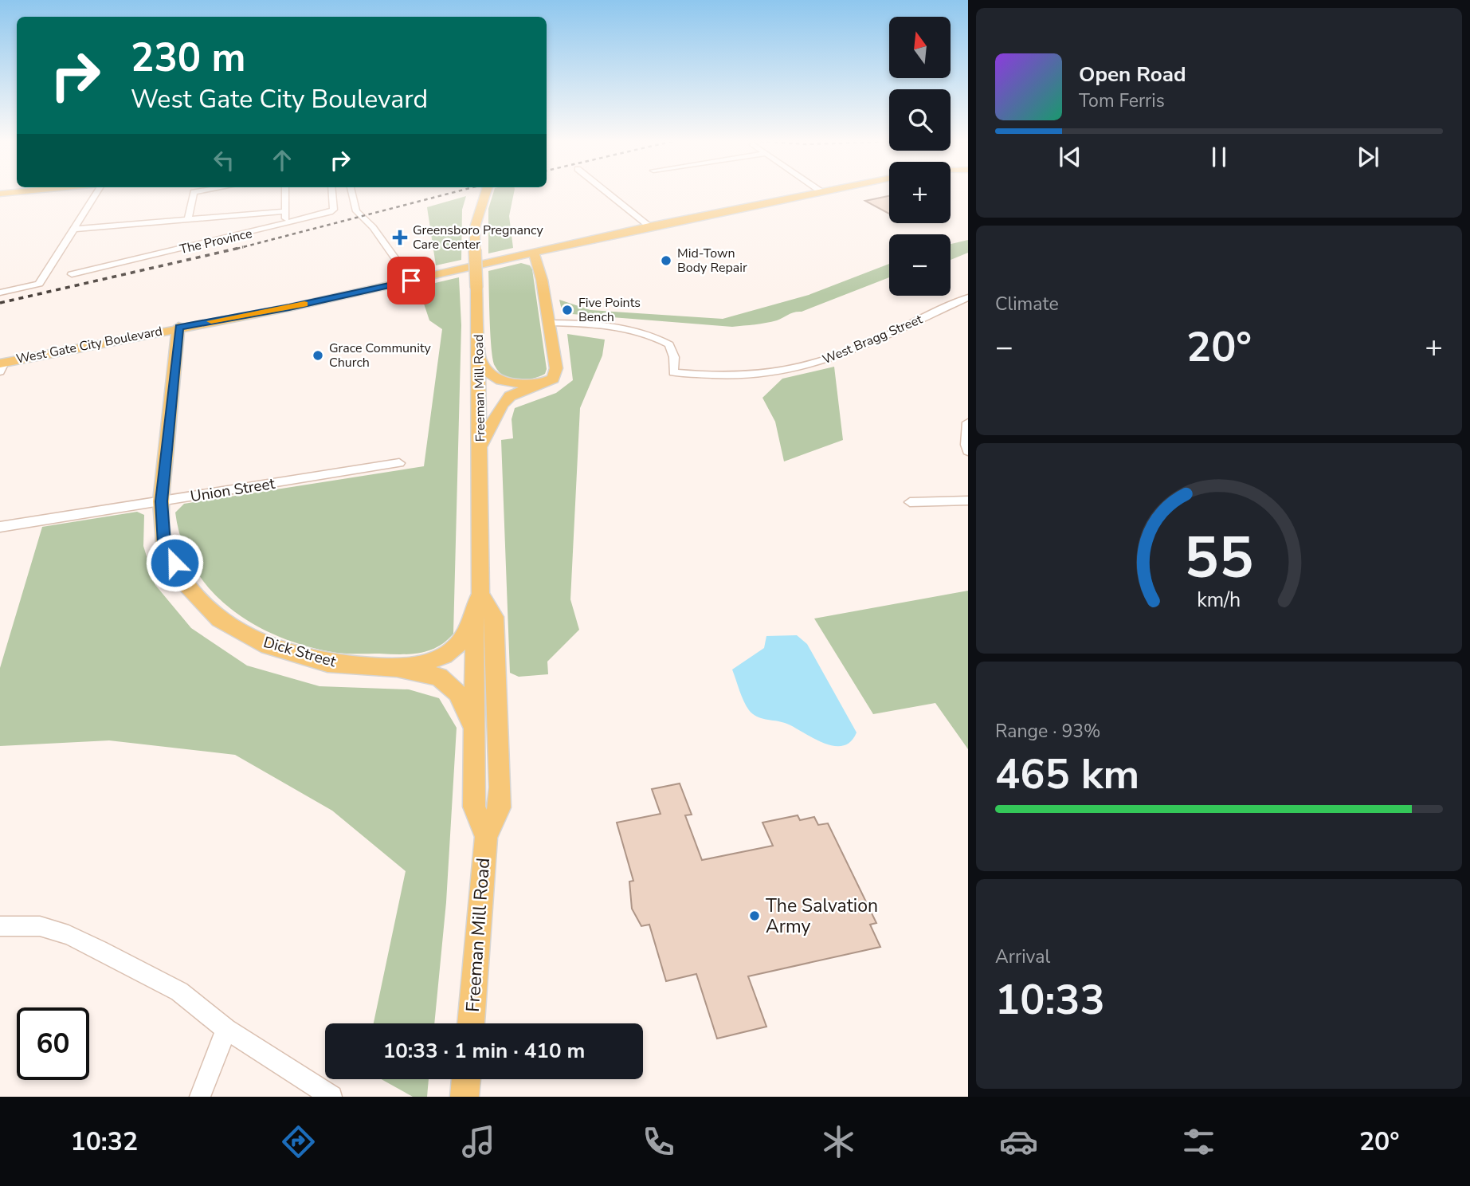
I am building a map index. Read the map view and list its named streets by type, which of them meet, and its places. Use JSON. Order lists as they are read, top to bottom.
{
  "streets": {
    "main road": ["West Gate City Boulevard", "Freeman Mill Road", "Dick Street"],
    "street": ["The Province", "West Bragg Street", "Union Street"]
  },
  "crossings": [
    ["West Gate City Boulevard", "Dick Street"],
    ["Union Street", "Dick Street"]
  ],
  "places": {
    "health": ["Greensboro Pregnancy Care Center"],
    "other": [
      "Mid-Town Body Repair",
      "Five Points Bench",
      "Grace Community Church",
      "The Salvation Army"
    ]
  },
  "north": "top",
  "page": {
    "map_buttons": ["+", "−"],
    "turn": ["230 m", "West Gate City Boulevard"],
    "song": ["Open Road", "Tom Ferris"],
    "tile": [
      "Climate",
      ["Range · 93%", "465 km"],
      ["Arrival", "10:33"]
    ],
    "heat": ["−", "20°", "+"],
    "limit": "60",
    "trip": "10:33 · 1 min · 410 m",
    "tabs": ["10:32", "20°"],
    "gauge": ["55", "km/h"]
  }
}
